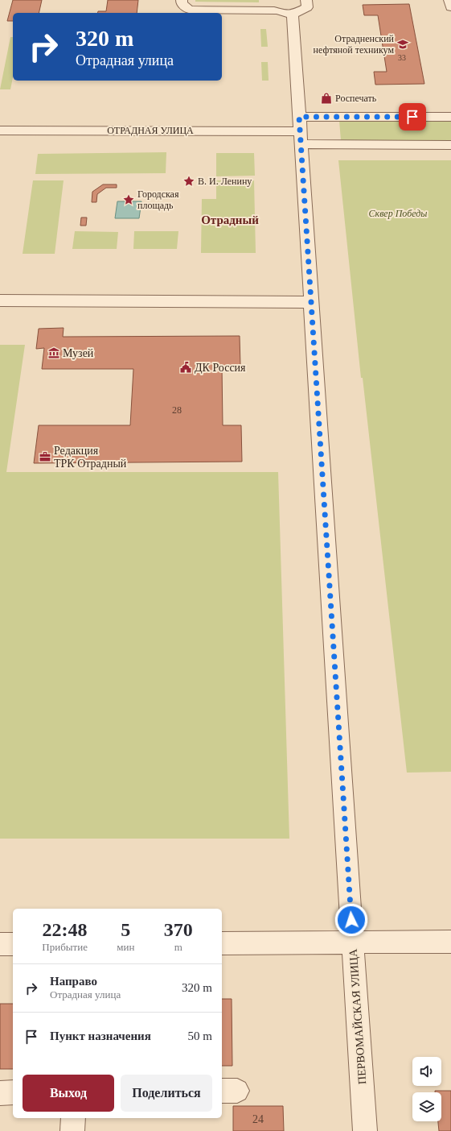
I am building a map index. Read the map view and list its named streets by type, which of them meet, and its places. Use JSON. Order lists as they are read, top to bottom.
{
  "streets": {
    "street": ["ОТРАДНАЯ УЛИЦА", "ПЕРВОМАЙСКАЯ УЛИЦА"]
  },
  "crossings": [
    ["ОТРАДНАЯ УЛИЦА", "ПЕРВОМАЙСКАЯ УЛИЦА"]
  ],
  "districts": ["Отрадный"],
  "parks": ["Сквер Победы"],
  "places": {
    "school or university": ["Отрадненский нефтяной техникум"],
    "shop": ["Роспечать"],
    "place": ["В. И. Ленину", "Городская площадь"],
    "museum": ["Музей"],
    "public building": ["ДК Россия"],
    "office": ["Редакция ТРК Отрадный"]
  },
  "house_numbers": ["33", "28", "24"],
  "page": {
    "turn": ["320 m", "Отрадная улица"],
    "eta": [
      "22:48",
      "Прибытие",
      "5",
      "мин",
      "370",
      "m"
    ],
    "list": [
      {
        "name": "Направо",
        "note": "Отрадная улица",
        "value": "320 m"
      },
      {
        "name": "Пункт назначения",
        "value": "50 m"
      }
    ],
    "buttons": ["Выход", "Поделиться"]
  }
}
